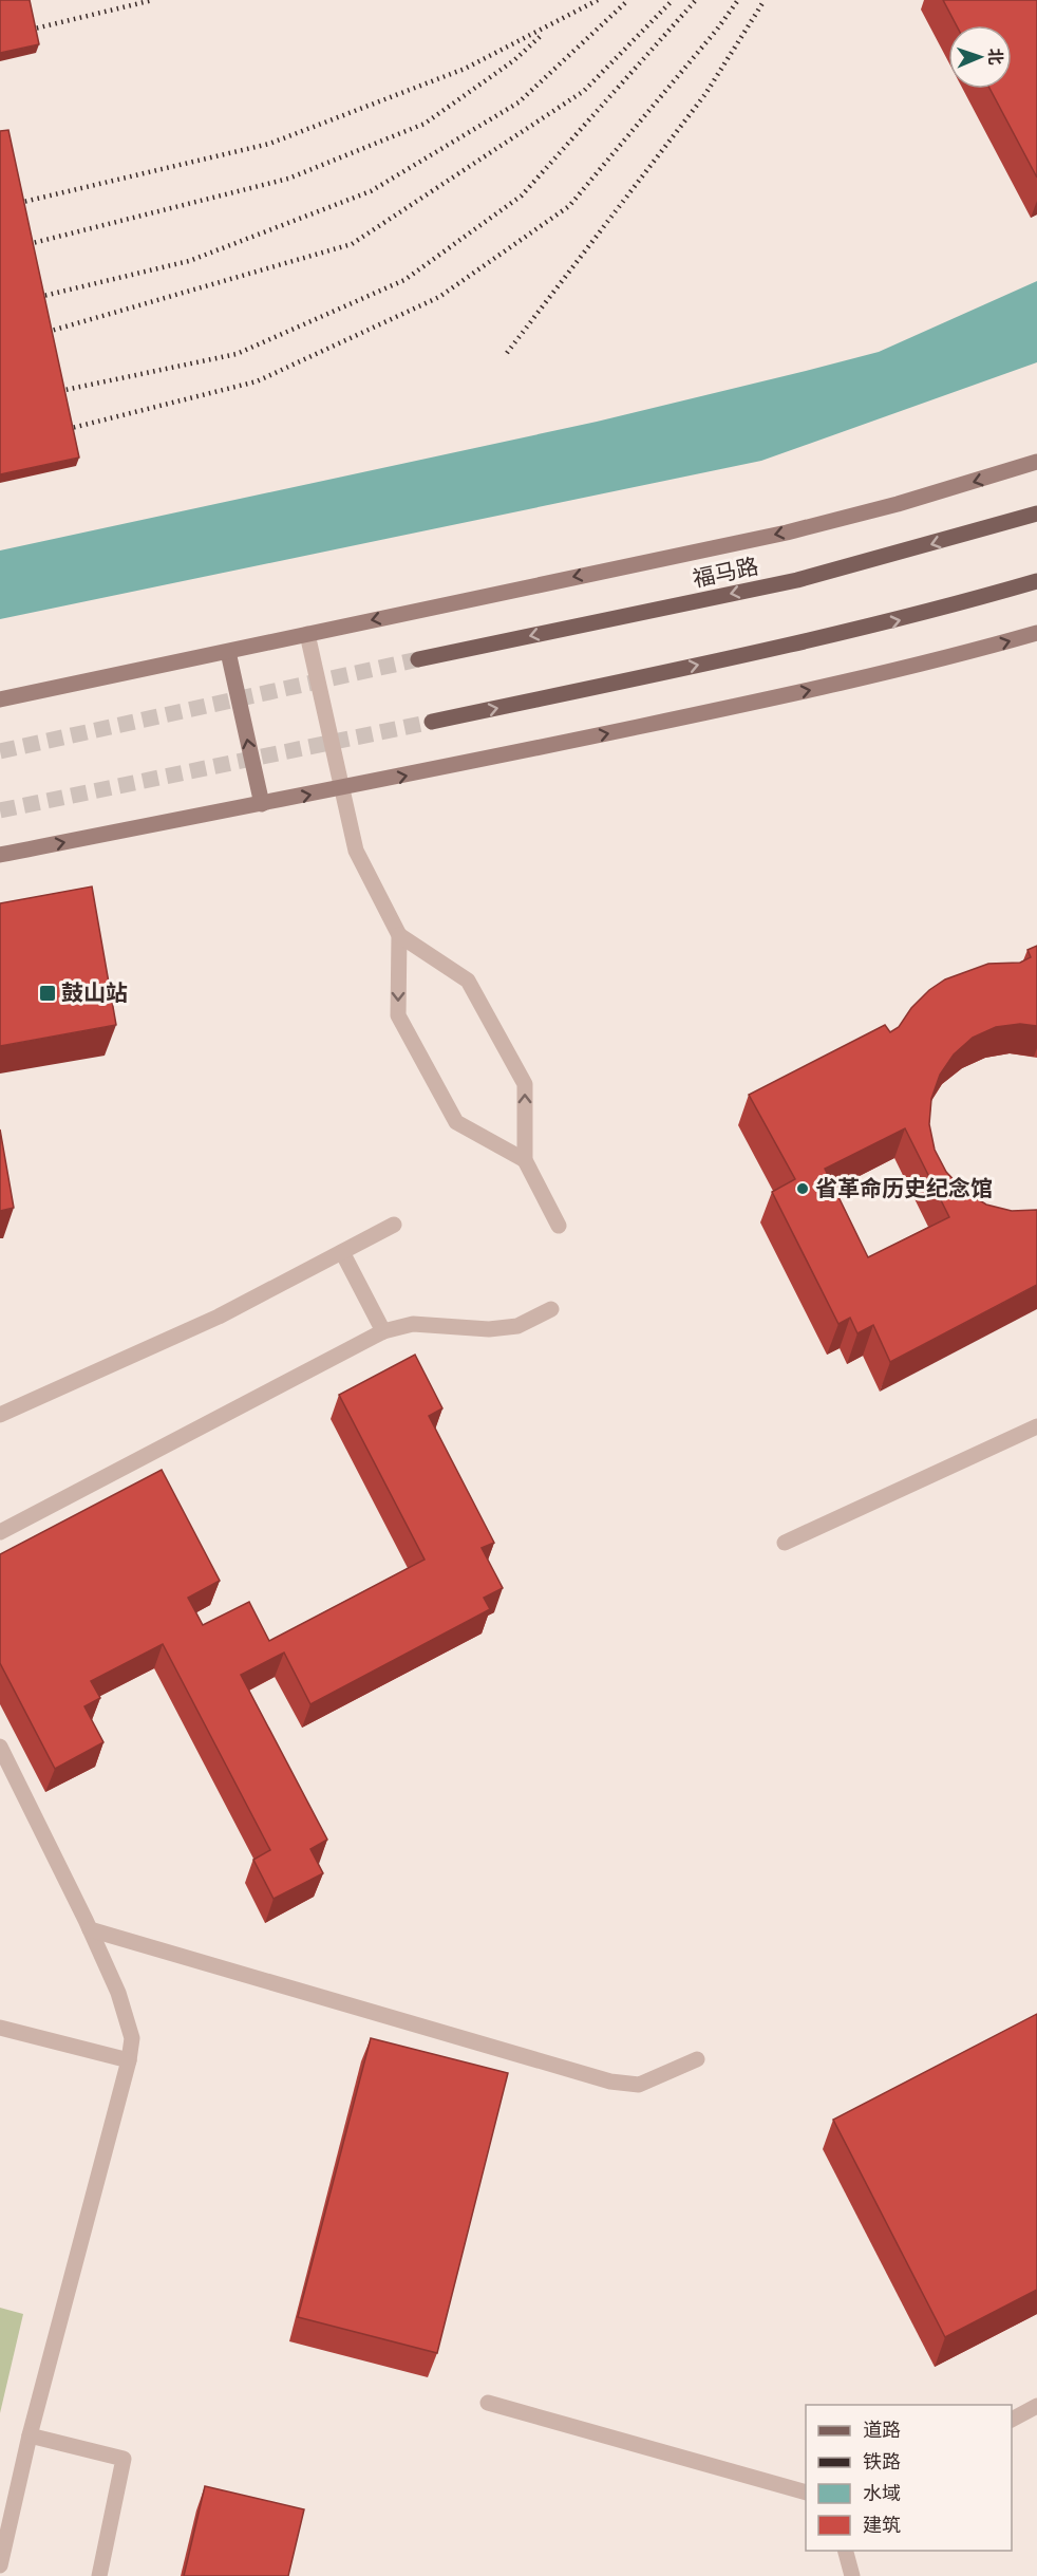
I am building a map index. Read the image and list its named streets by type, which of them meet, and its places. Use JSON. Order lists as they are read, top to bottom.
{
  "streets": {
    "main road": ["福马路"]
  },
  "places": {
    "transit": ["鼓山站"],
    "other": ["省革命历史纪念馆"]
  },
  "legend": [
    "道路",
    "铁路",
    "水域",
    "建筑"
  ],
  "north": "right"
}
